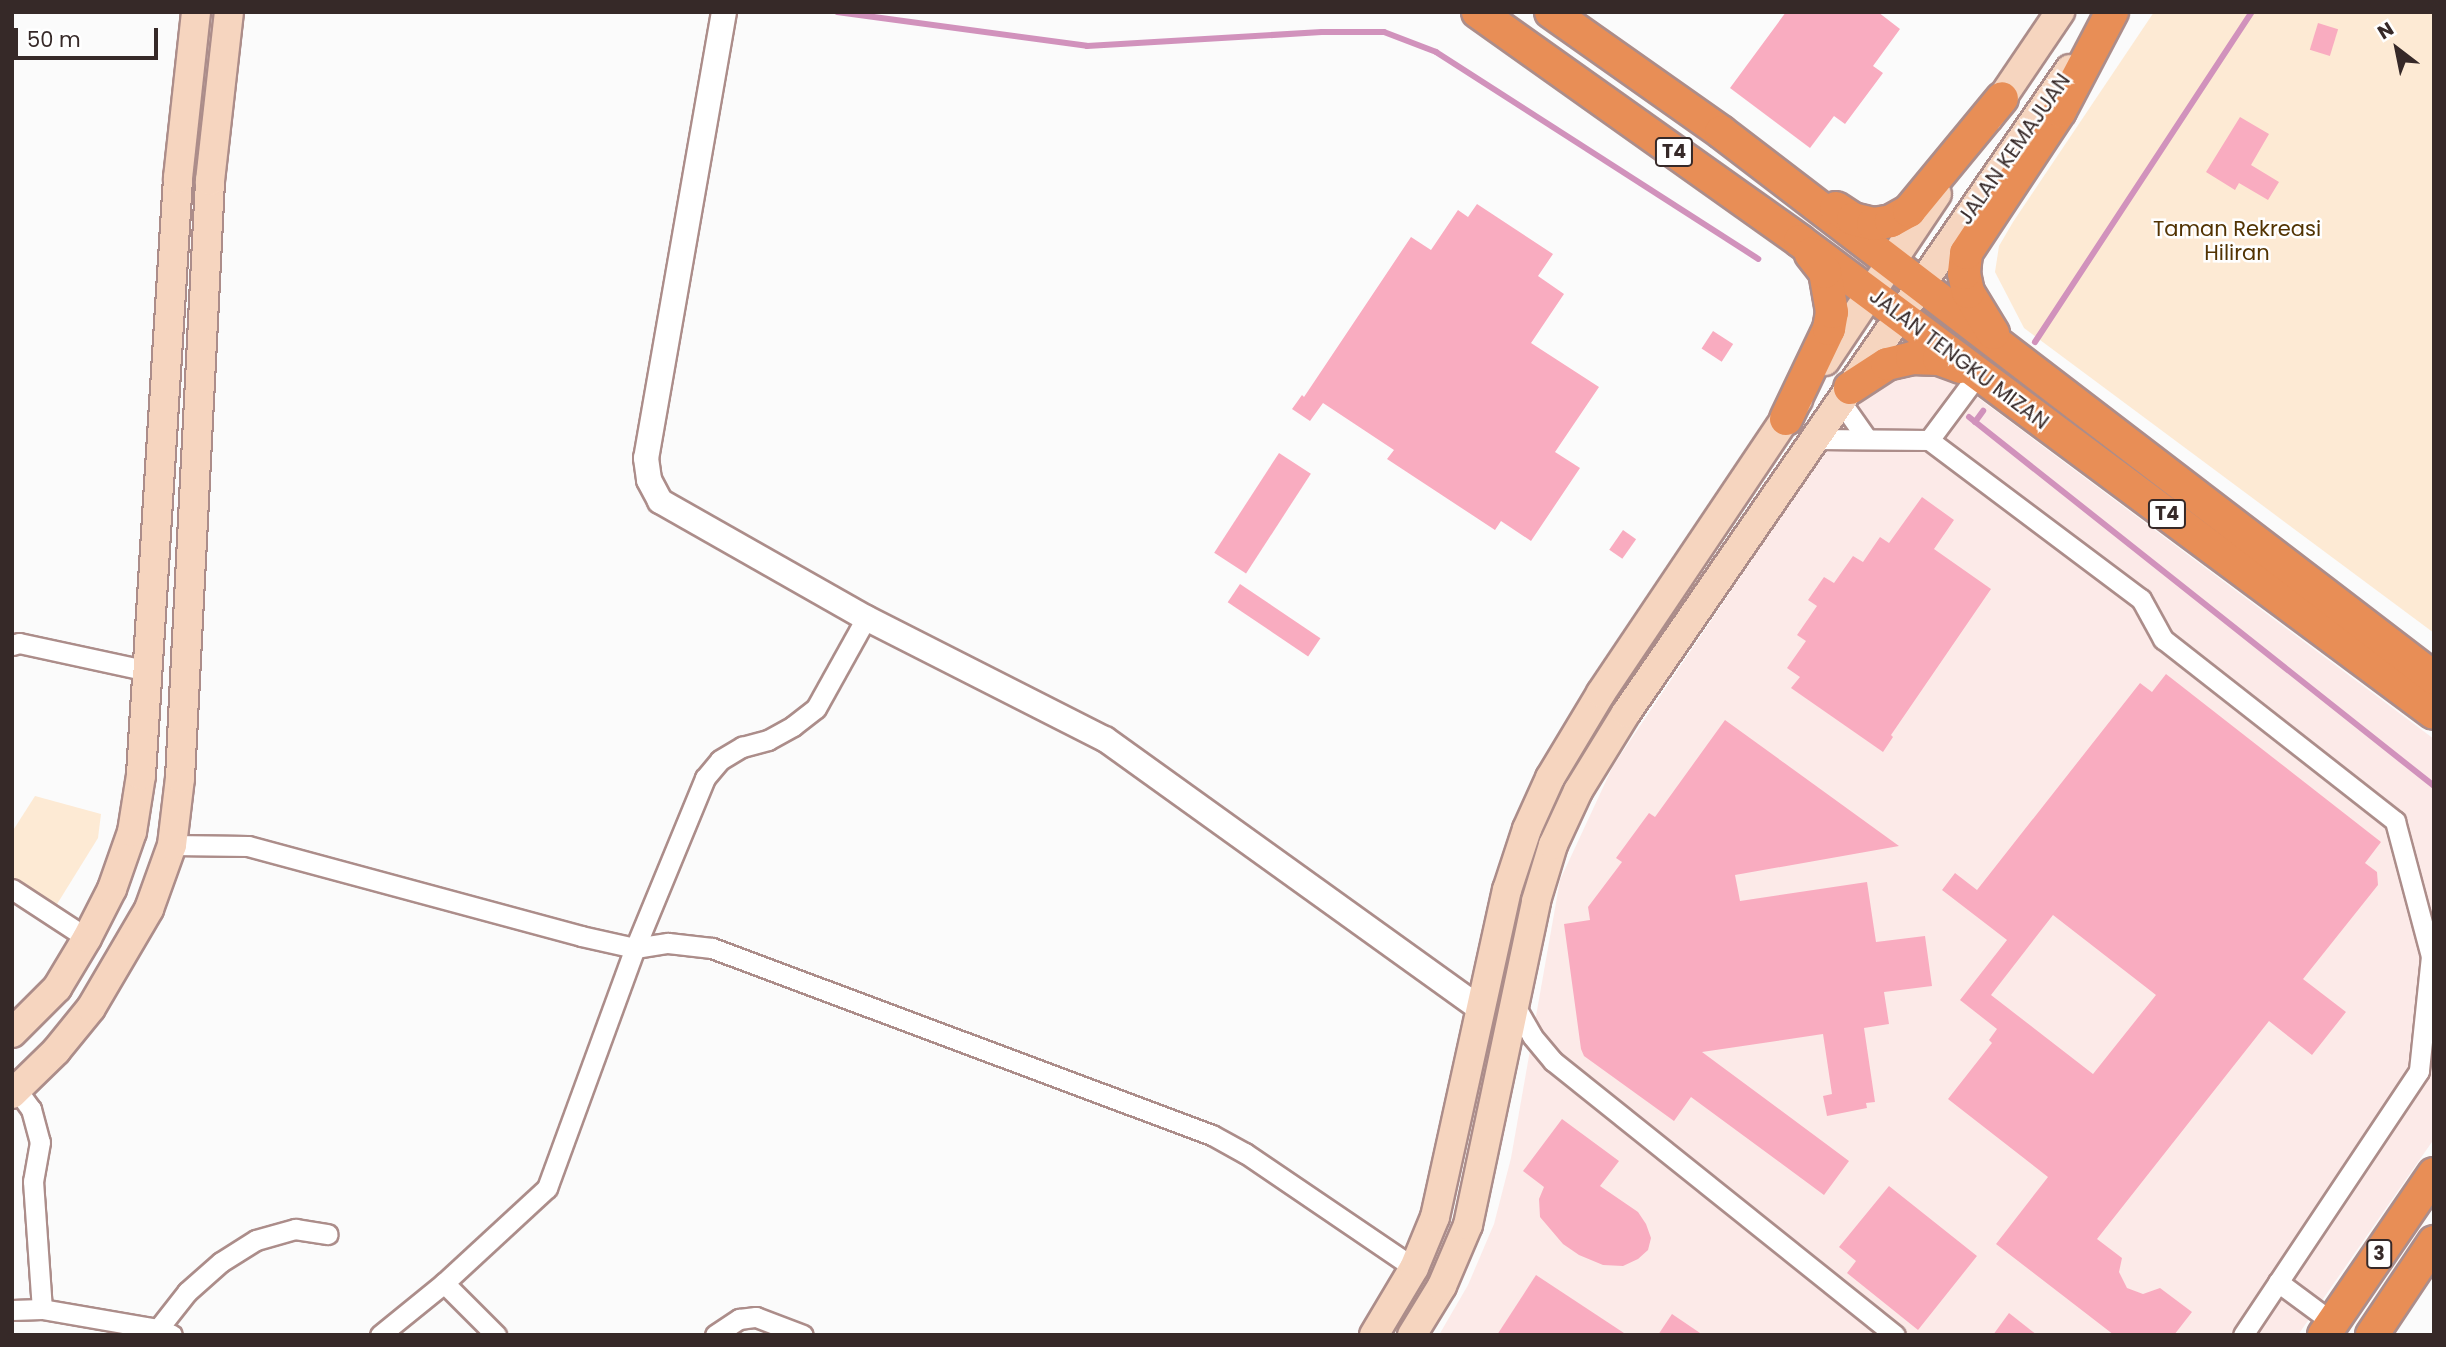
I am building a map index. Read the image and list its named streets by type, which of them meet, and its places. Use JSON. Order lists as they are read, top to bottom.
{
  "streets": {
    "highway": ["T4", "JALAN TENGKU MIZAN", "3"],
    "main road": ["JALAN KEMAJUAN"]
  },
  "crossings": [
    ["JALAN KEMAJUAN", "JALAN TENGKU MIZAN"]
  ],
  "parks": ["Taman Rekreasi Hiliran"],
  "scale_bar": "50 m",
  "north": "top left"
}
